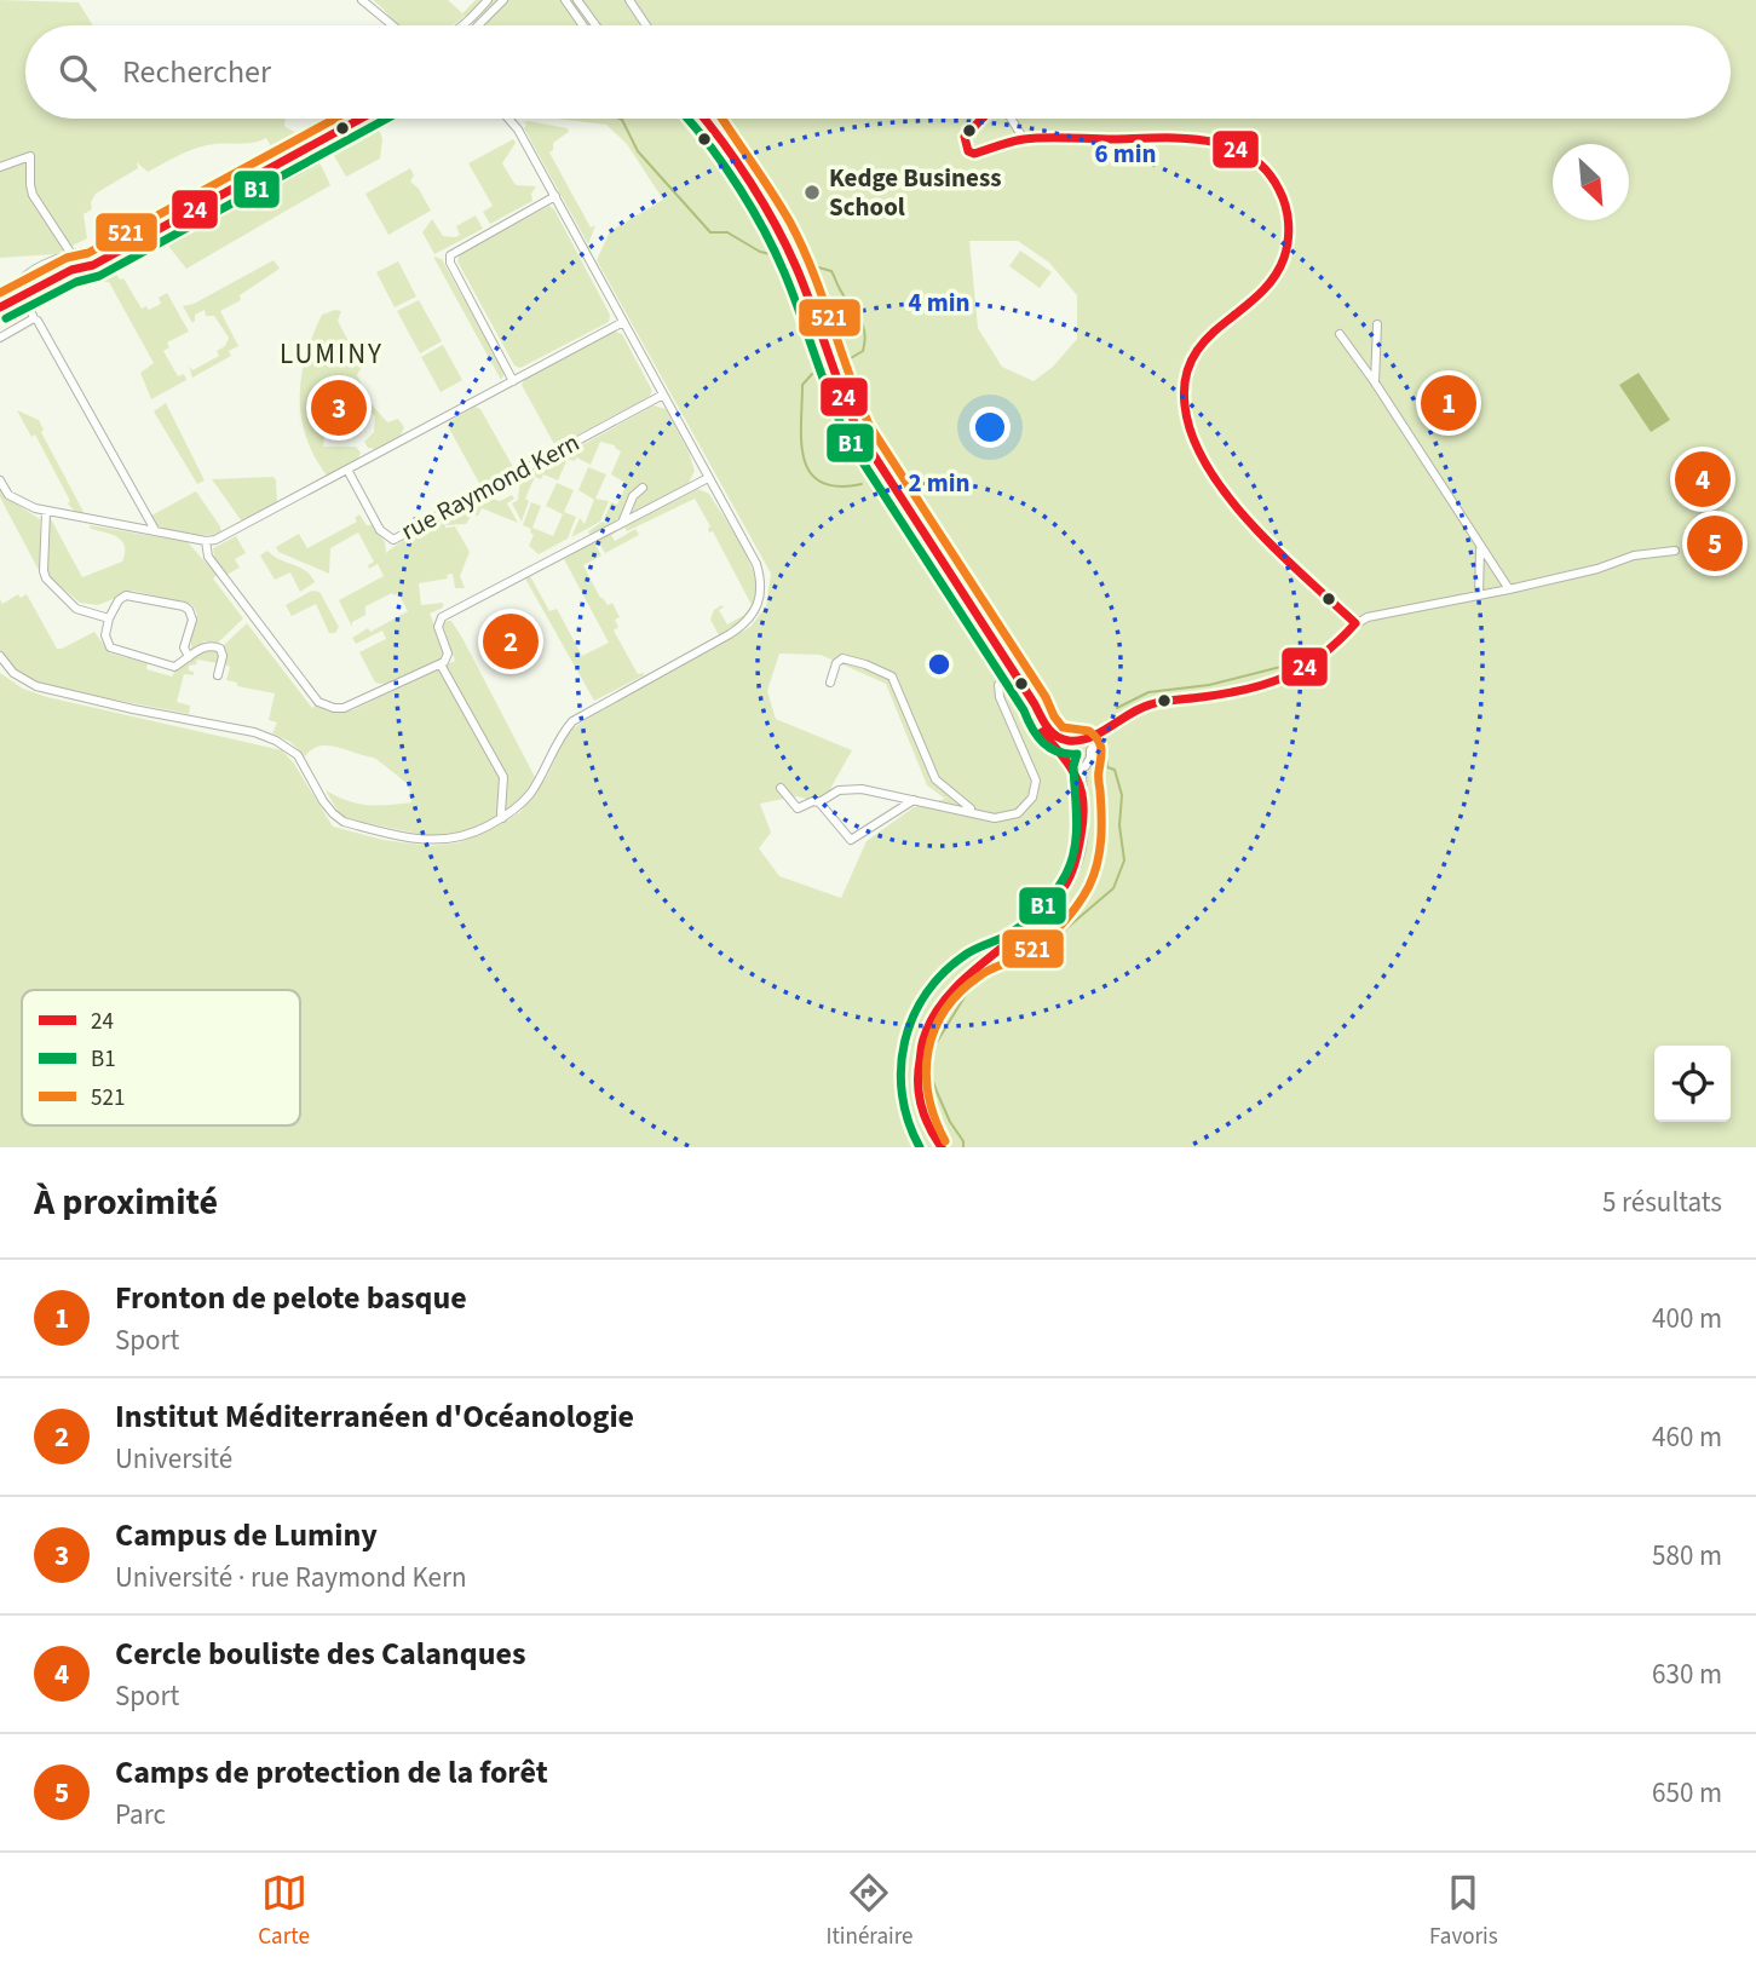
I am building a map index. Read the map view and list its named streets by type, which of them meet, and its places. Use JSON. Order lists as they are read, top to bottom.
{
  "streets": {
    "street": ["rue Raymond Kern"]
  },
  "districts": ["LUMINY"],
  "places": ["Kedge Business School"],
  "lines": ["transit line 24", "transit line B1", "transit line 521"],
  "legend": ["24", "B1", "521"],
  "north": "bottom right",
  "page": {
    "search": "Rechercher",
    "pins": [
      "1",
      "3",
      "4",
      "5",
      "2"
    ],
    "heading": ["À proximité", "5 résultats"],
    "list": [
      {
        "mark": "1",
        "name": "Fronton de pelote basque",
        "note": "Sport",
        "value": "400 m"
      },
      {
        "mark": "2",
        "name": "Institut Méditerranéen d'Océanologie",
        "note": "Université",
        "value": "460 m"
      },
      {
        "mark": "3",
        "name": "Campus de Luminy",
        "note": "Université · rue Raymond Kern",
        "value": "580 m"
      },
      {
        "mark": "4",
        "name": "Cercle bouliste des Calanques",
        "note": "Sport",
        "value": "630 m"
      },
      {
        "mark": "5",
        "name": "Camps de protection de la forêt",
        "note": "Parc",
        "value": "650 m"
      }
    ],
    "nav": ["Carte", "Itinéraire", "Favoris"]
  },
  "rings": ["6 min", "4 min", "2 min"]
}
